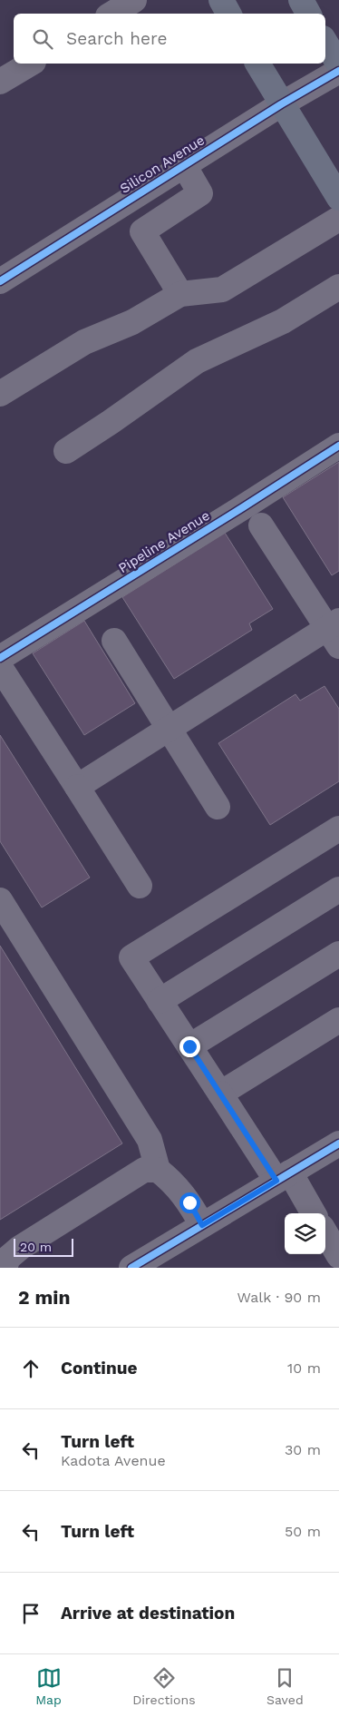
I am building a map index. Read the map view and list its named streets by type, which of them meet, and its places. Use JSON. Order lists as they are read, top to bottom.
{
  "streets": {
    "street": ["Silicon Avenue", "Pipeline Avenue"]
  },
  "scale_bar": "20 m",
  "page": {
    "search": "Search here",
    "scale": "20 m",
    "heading": ["2 min", "Walk · 90 m"],
    "list": [
      ["Continue", "10 m"],
      ["Turn left", "Kadota Avenue", "30 m"],
      ["Turn left", "50 m"],
      "Arrive at destination"
    ],
    "nav": ["Map", "Directions", "Saved"]
  }
}
